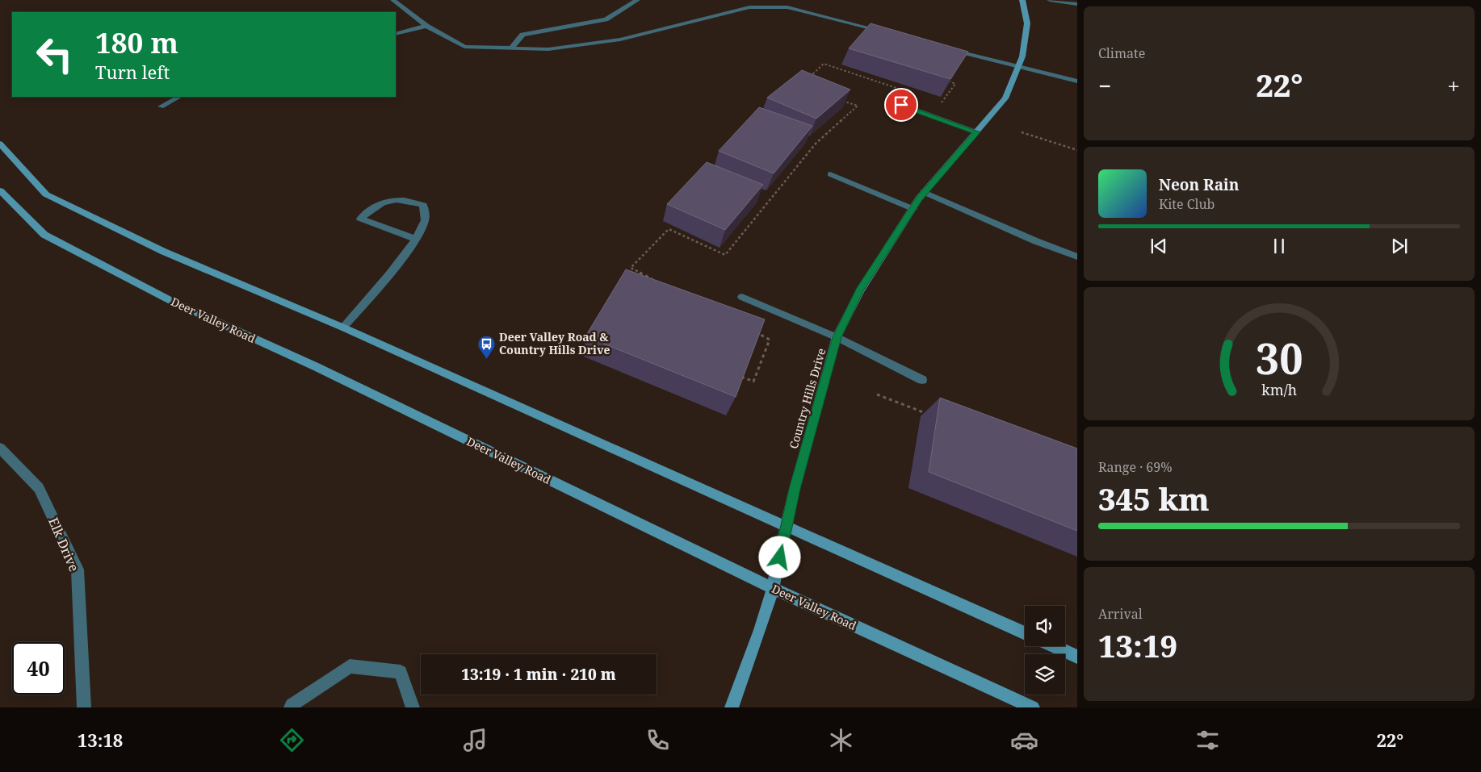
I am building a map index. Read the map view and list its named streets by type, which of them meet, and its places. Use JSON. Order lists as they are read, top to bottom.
{
  "streets": {
    "main road": ["Deer Valley Road", "Country Hills Drive"],
    "street": ["Elk Drive"]
  },
  "crossings": [
    ["Deer Valley Road", "Country Hills Drive"]
  ],
  "places": {
    "bus stop": ["Deer Valley Road & Country Hills Drive"]
  },
  "page": {
    "tile": [
      "Climate",
      ["Range · 69%", "345 km"],
      ["Arrival", "13:19"]
    ],
    "turn": ["180 m", "Turn left"],
    "heat": ["−", "22°", "+"],
    "song": ["Neon Rain", "Kite Club"],
    "limit": "40",
    "trip": "13:19 · 1 min · 210 m",
    "tabs": ["13:18", "22°"],
    "gauge": ["30", "km/h"]
  }
}
